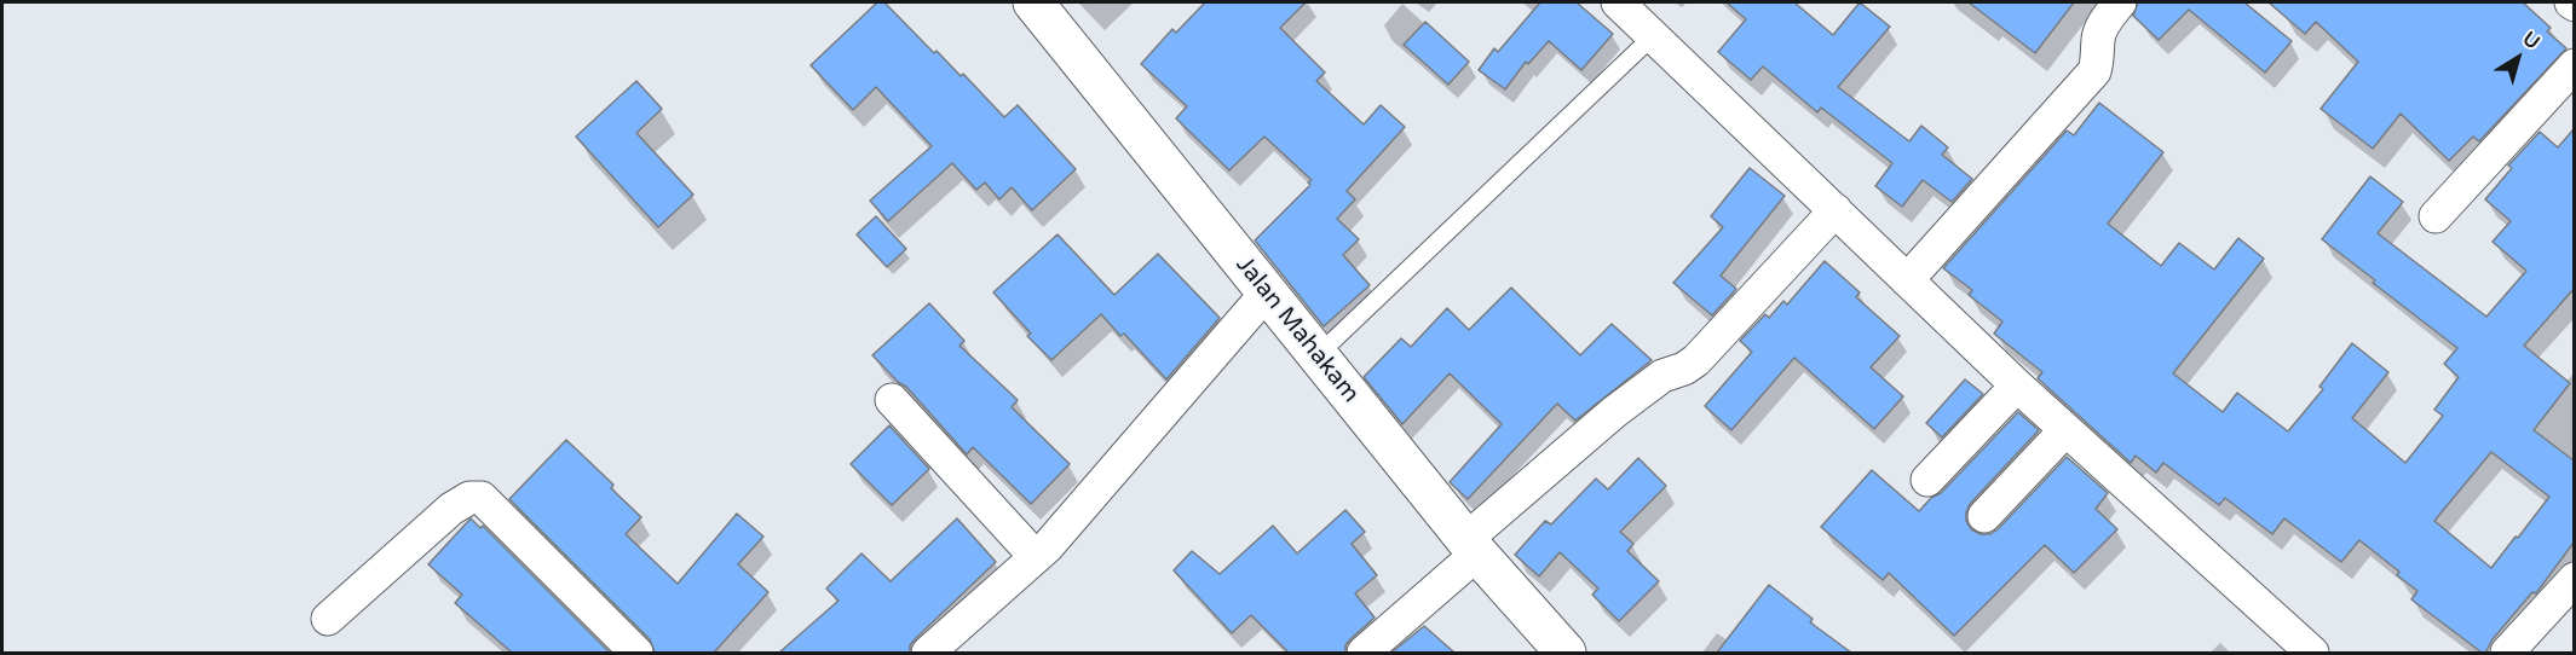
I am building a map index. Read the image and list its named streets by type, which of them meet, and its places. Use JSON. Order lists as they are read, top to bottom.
{
  "streets": {
    "main road": ["Jalan Mahakam"]
  },
  "north": "top right"
}
